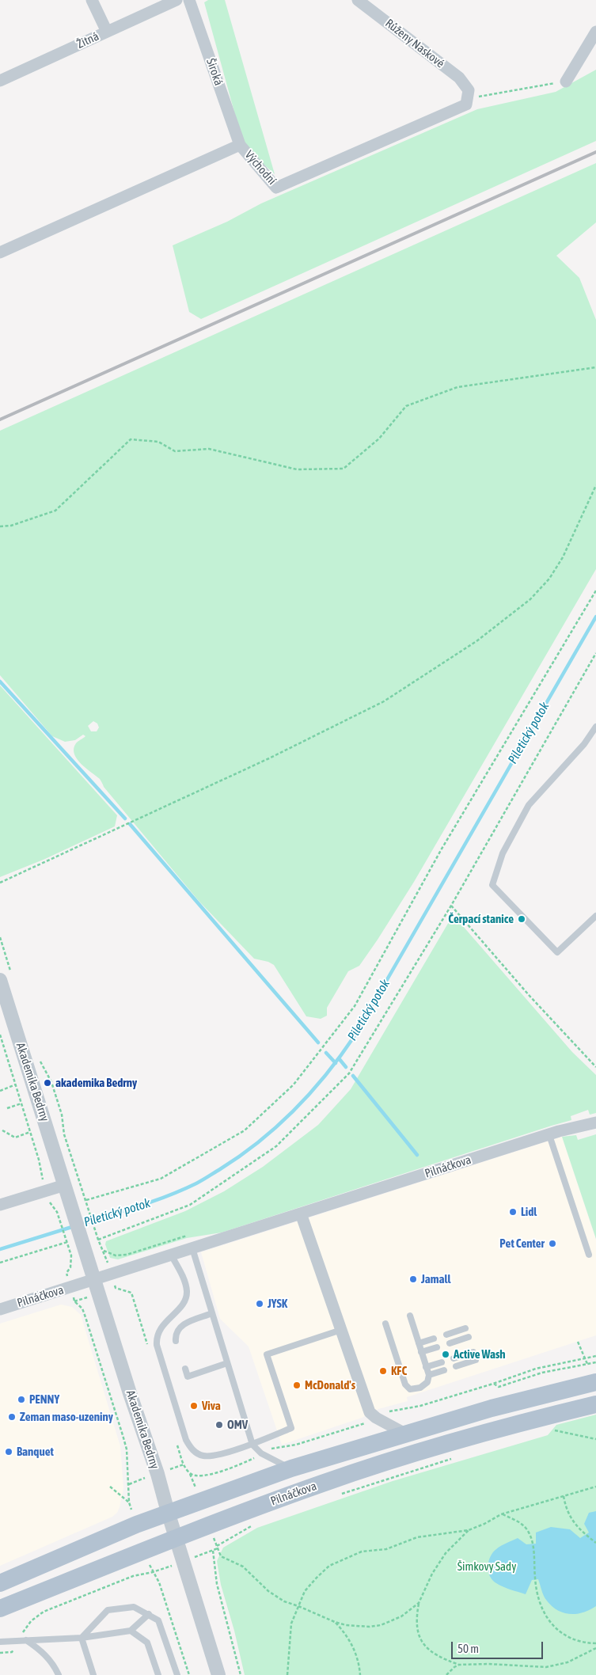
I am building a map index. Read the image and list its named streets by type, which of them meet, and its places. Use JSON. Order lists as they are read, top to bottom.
{
  "streets": {
    "main road": ["Pilnáčkova"],
    "street": [
      "Žitná",
      "Růženy Naskové",
      "Široká",
      "Východní",
      "Akademika Bedrny"
    ]
  },
  "crossings": [
    ["Růženy Naskové", "Východní"],
    ["Široká", "Východní"],
    ["Akademika Bedrny", "Pilnáčkova"]
  ],
  "water": ["Piletický potok"],
  "parks": ["Šimkovy Sady"],
  "places": [
    "Čerpací stanice",
    "akademika Bedrny",
    "Lidl",
    "Pet Center",
    "Jamall",
    "JYSK",
    "Active Wash",
    "KFC",
    "McDonald's",
    "PENNY",
    "Viva",
    "Zeman maso-uzeniny",
    "OMV",
    "Banquet"
  ],
  "scale_bar": "50 m"
}
